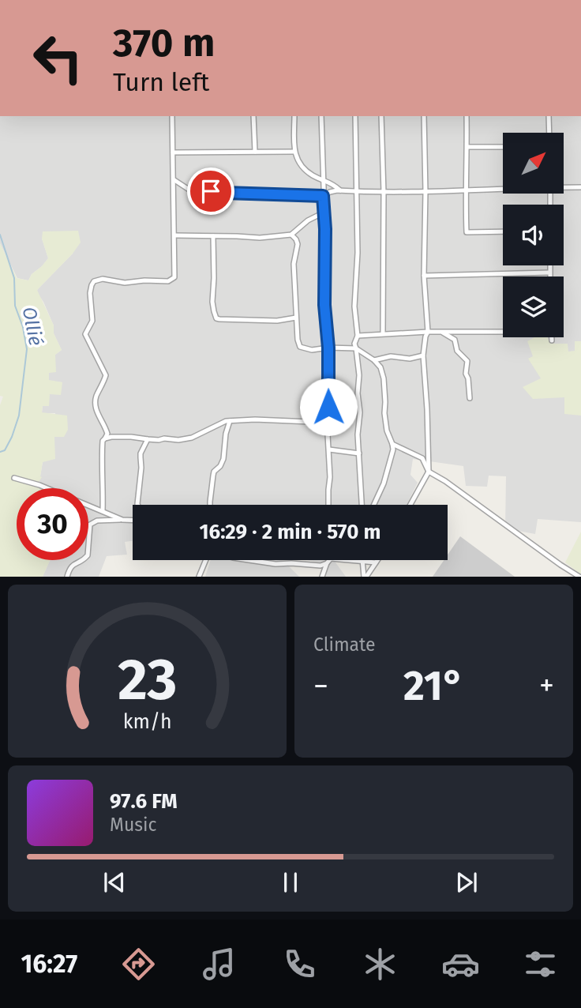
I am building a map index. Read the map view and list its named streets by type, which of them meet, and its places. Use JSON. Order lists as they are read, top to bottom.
{
  "water": ["Ollié"],
  "north": "top right",
  "page": {
    "turn": ["370 m", "Turn left"],
    "limit": "30",
    "trip": "16:29 · 2 min · 570 m",
    "tile": "Climate",
    "heat": ["−", "21°", "+"],
    "song": ["97.6 FM", "Music"],
    "tabs": "16:27",
    "gauge": ["23", "km/h"]
  }
}
